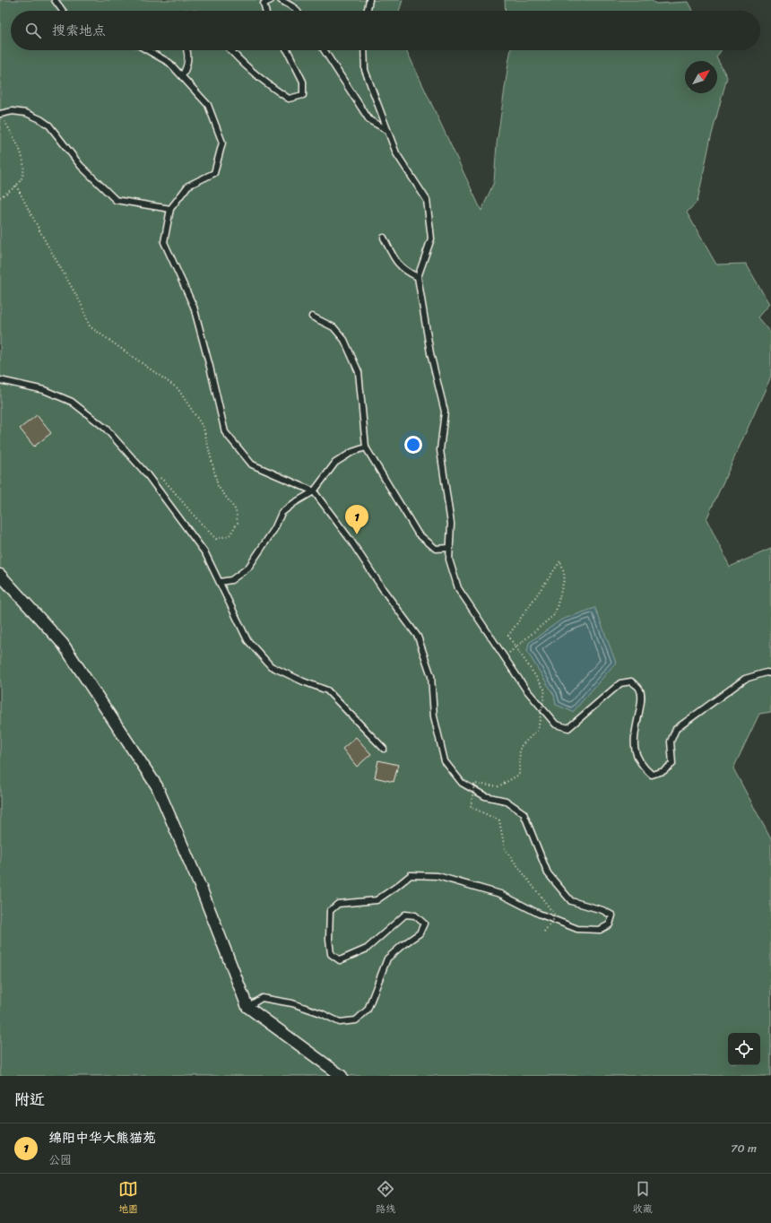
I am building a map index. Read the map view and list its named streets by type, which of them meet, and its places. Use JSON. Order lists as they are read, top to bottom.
{
  "north": "top right",
  "page": {
    "search": "搜索地点",
    "pins": "1",
    "heading": "附近",
    "list": [
      {
        "mark": "1",
        "name": "绵阳中华大熊猫苑",
        "note": "公园",
        "value": "70 m"
      }
    ],
    "nav": ["地图", "路线", "收藏"]
  }
}
